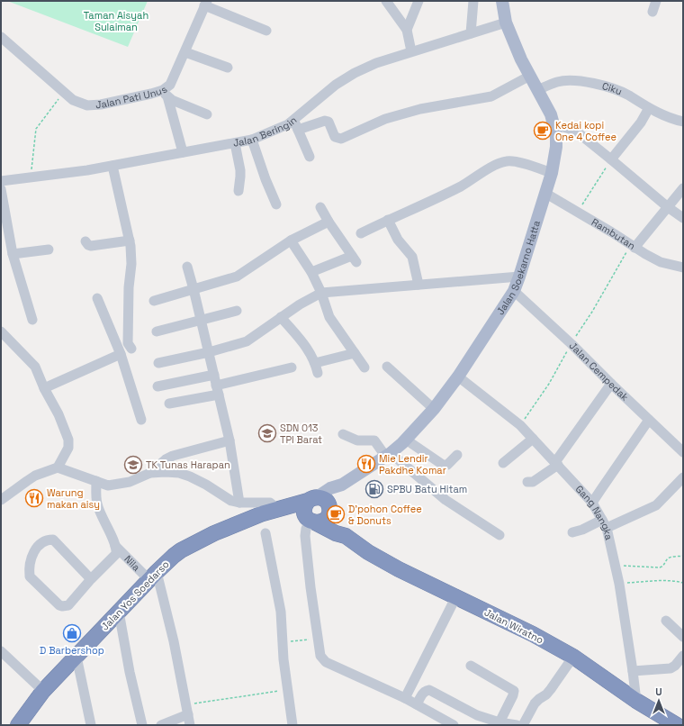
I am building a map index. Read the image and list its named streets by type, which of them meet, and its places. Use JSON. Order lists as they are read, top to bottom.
{
  "streets": {
    "highway": ["Jalan Yos Soedarso", "Jalan Wiratno"],
    "main road": ["Jalan Soekarno Hatta"],
    "street": [
      "Ciku",
      "Jalan Pati Unus",
      "Jalan Beringin",
      "Rambutan",
      "Jalan Cempedak",
      "Gang Nangka",
      "Nila"
    ]
  },
  "crossings": [
    ["Ciku", "Jalan Soekarno Hatta"],
    ["Jalan Beringin", "Jalan Soekarno Hatta"],
    ["Rambutan", "Jalan Soekarno Hatta"],
    ["Jalan Soekarno Hatta", "Jalan Cempedak"],
    ["Jalan Soekarno Hatta", "Gang Nangka"],
    ["Jalan Soekarno Hatta", "Jalan Yos Soedarso"],
    ["Jalan Soekarno Hatta", "Jalan Wiratno"],
    ["Gang Nangka", "Jalan Wiratno"],
    ["Nila", "Jalan Yos Soedarso"],
    ["Jalan Yos Soedarso", "Jalan Wiratno"]
  ],
  "parks": ["Taman Aisyah Sulaiman"],
  "places": {
    "cafe": ["Kedai kopi One 4 Coffee", "D'pohon Coffee & Donuts"],
    "school or university": ["SDN 013 TPI Barat", "TK Tunas Harapan"],
    "restaurant": ["Mie Lendir Pakdhe Komar", "Warung makan aisy"],
    "fuel station": ["SPBU Batu Hitam"],
    "shop": ["D Barbershop"]
  },
  "north": "top"
}
